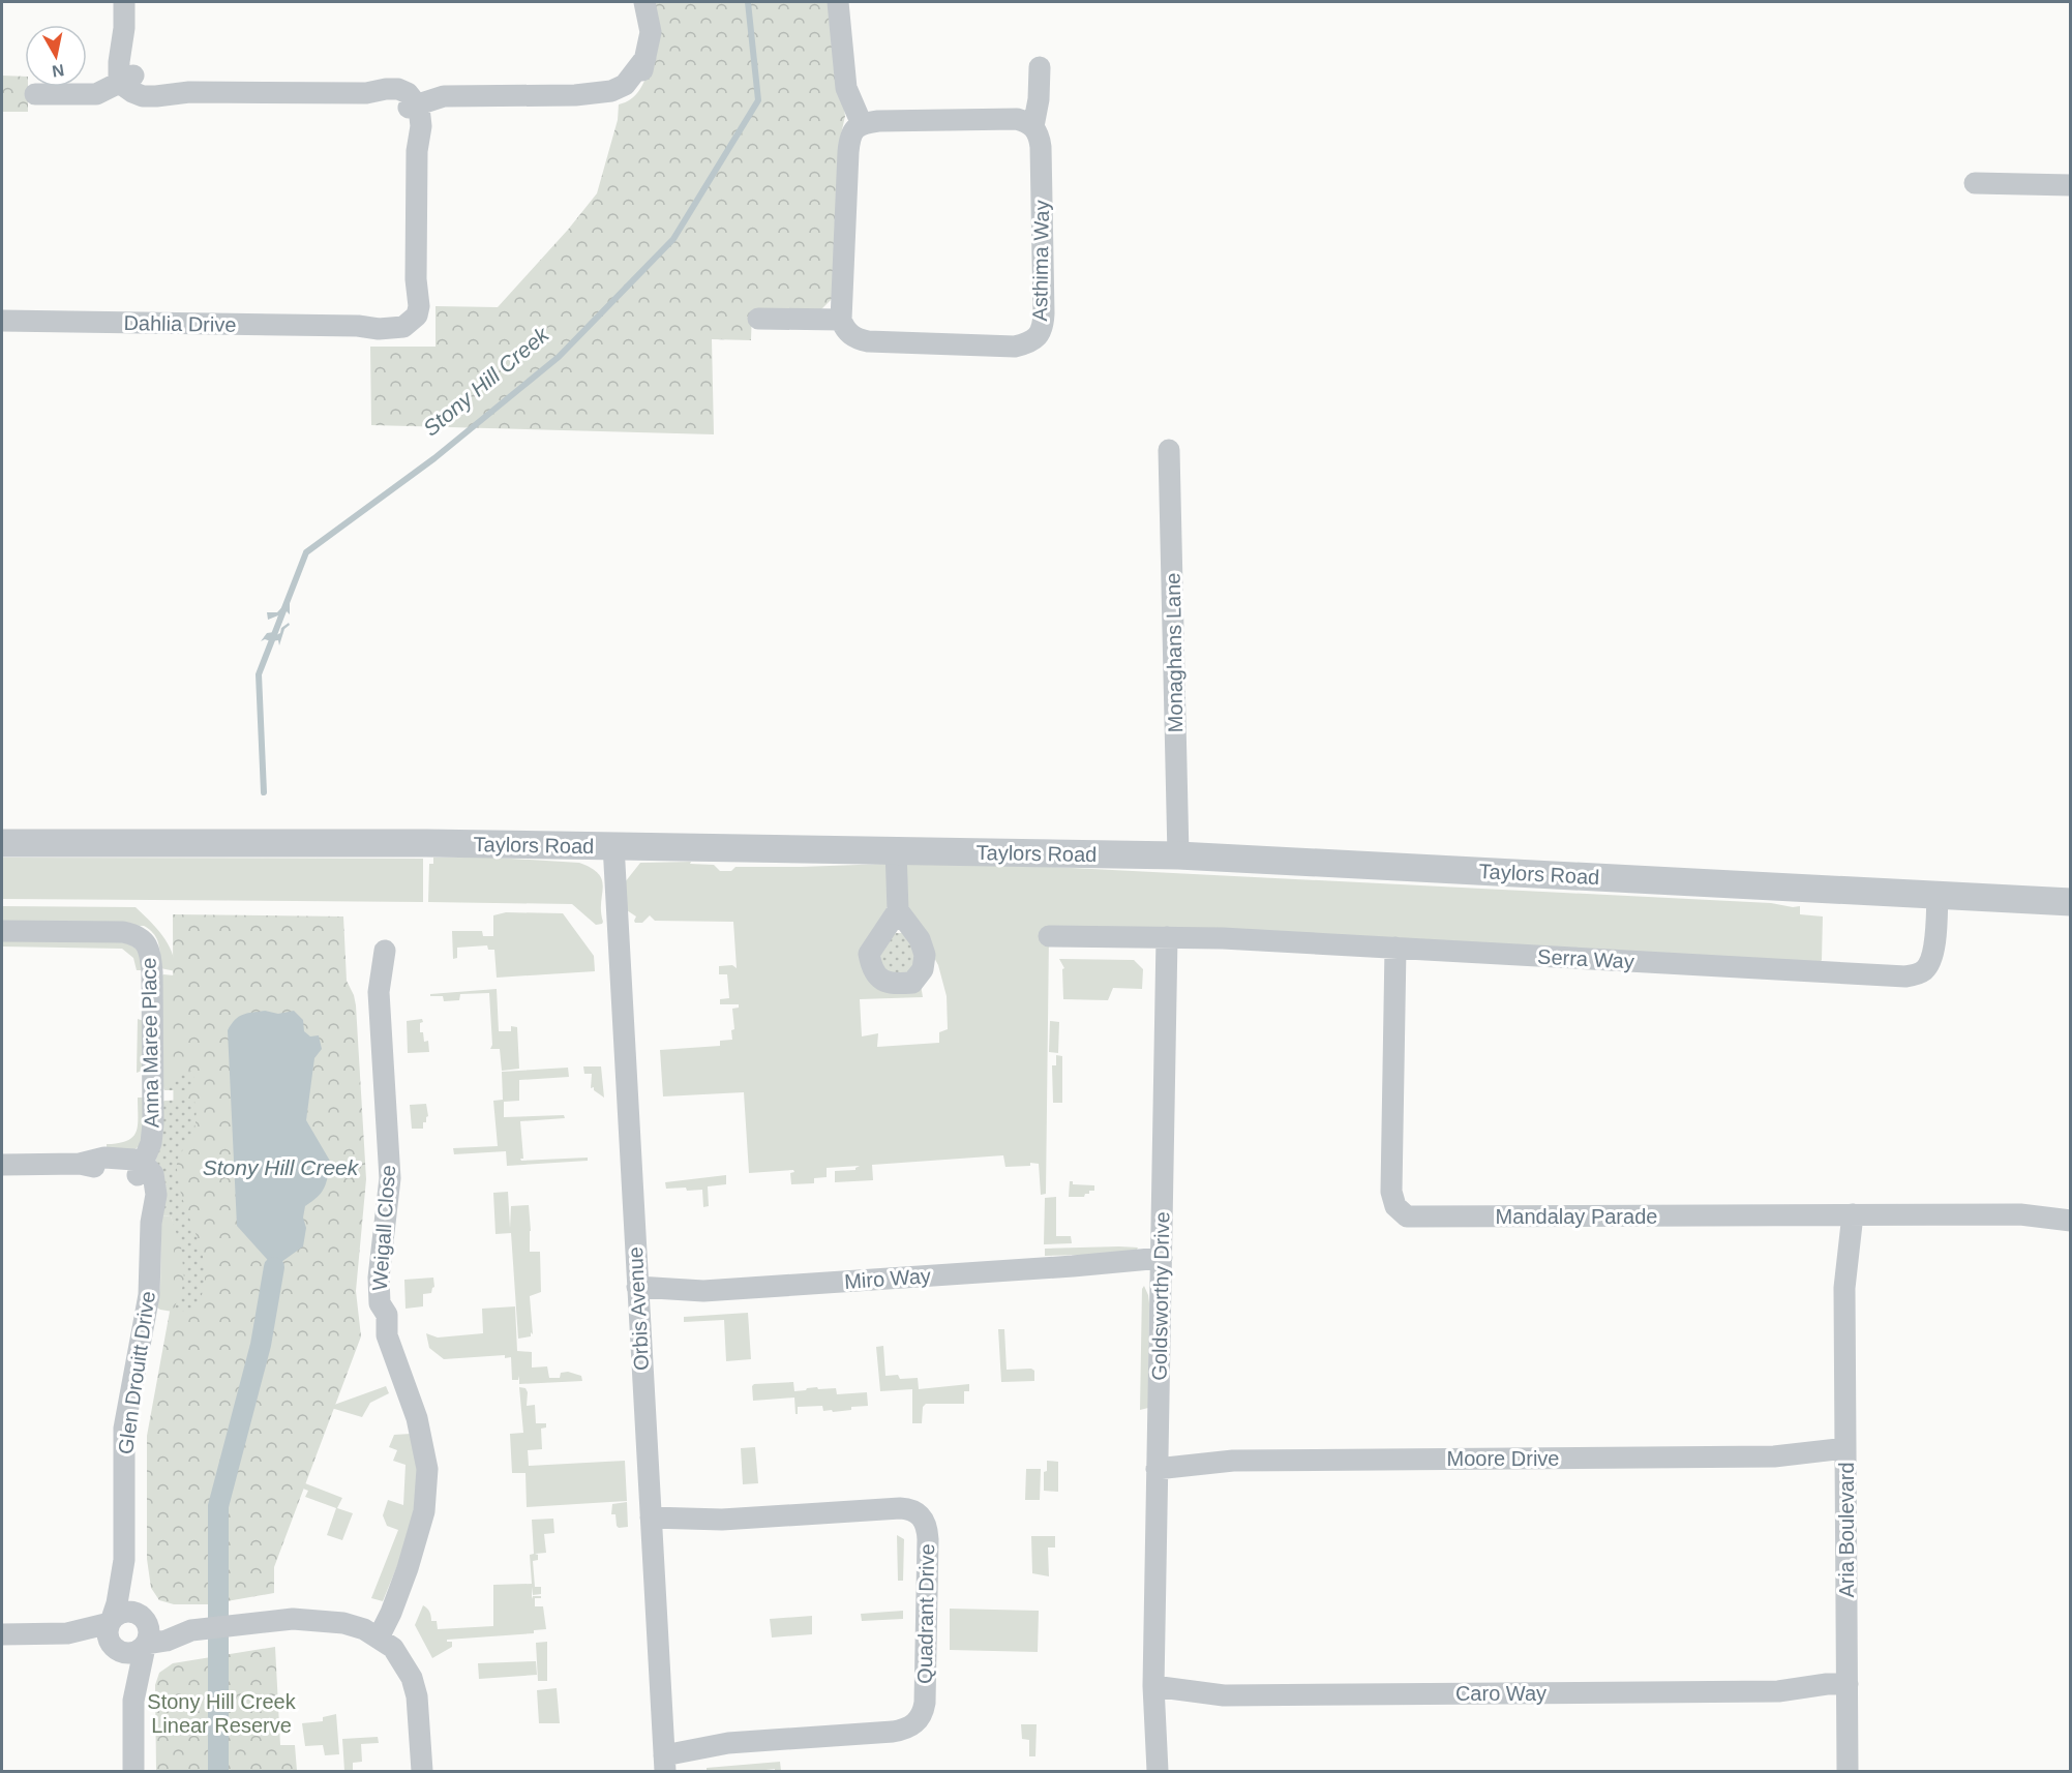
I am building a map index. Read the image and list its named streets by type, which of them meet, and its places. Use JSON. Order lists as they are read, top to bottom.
{
  "streets": {
    "street": [
      "Asthima Way",
      "Dahlia Drive",
      "Monaghans Lane",
      "Taylors Road",
      "Serra Way",
      "Anna Maree Place",
      "Mandalay Parade",
      "Weigall Close",
      "Miro Way",
      "Goldsworthy Drive",
      "Orbis Avenue",
      "Glen Drouitt Drive",
      "Moore Drive",
      "Aria Boulevard",
      "Quadrant Drive",
      "Caro Way"
    ]
  },
  "crossings": [
    ["Monaghans Lane", "Taylors Road"],
    ["Taylors Road", "Serra Way"],
    ["Taylors Road", "Orbis Avenue"],
    ["Serra Way", "Mandalay Parade"],
    ["Serra Way", "Goldsworthy Drive"],
    ["Anna Maree Place", "Glen Drouitt Drive"],
    ["Mandalay Parade", "Aria Boulevard"],
    ["Miro Way", "Goldsworthy Drive"],
    ["Miro Way", "Orbis Avenue"],
    ["Goldsworthy Drive", "Moore Drive"],
    ["Goldsworthy Drive", "Caro Way"],
    ["Orbis Avenue", "Quadrant Drive"],
    ["Moore Drive", "Aria Boulevard"],
    ["Aria Boulevard", "Caro Way"]
  ],
  "water": ["Stony Hill Creek"],
  "parks": ["Stony Hill Creek Linear Reserve"],
  "north": "bottom"
}
